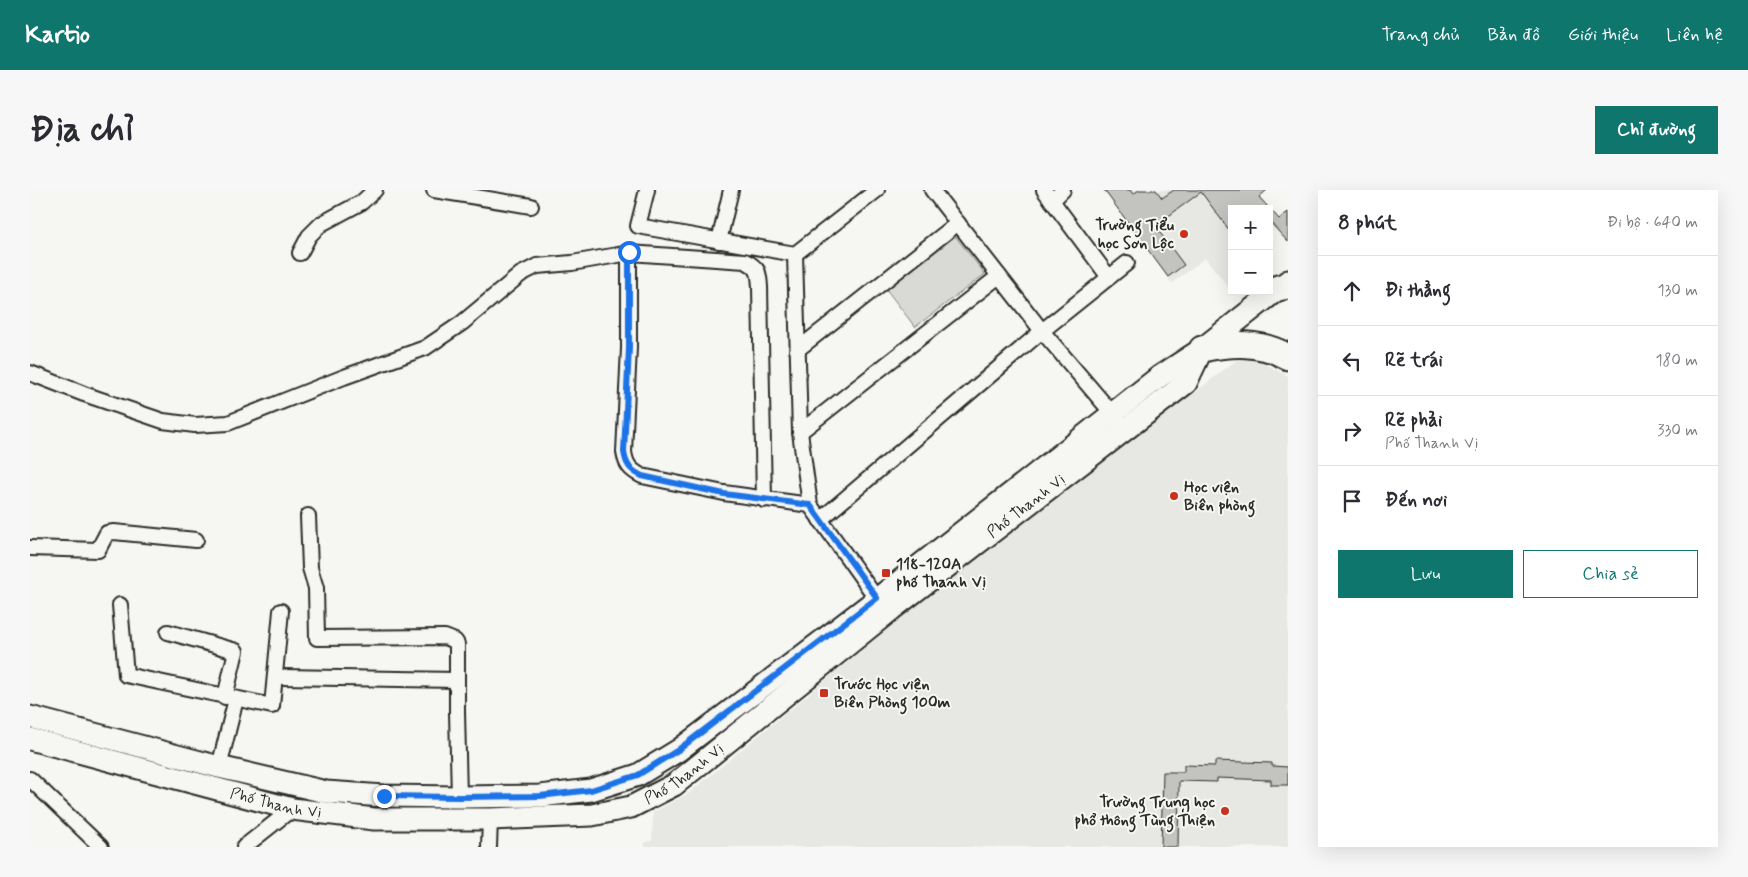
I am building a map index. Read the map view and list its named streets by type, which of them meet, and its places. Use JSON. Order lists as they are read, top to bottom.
{
  "streets": {
    "main road": ["Phố Thanh Vị"]
  },
  "places": {
    "other": ["Trường Tiểu học Sơn Lộc", "Học viện Biên phòng", "Trường Trung học phổ thông Tùng Thiện"],
    "transit": ["118-120A phố Thanh Vị", "Trước Học viện Biên Phòng 100m"]
  },
  "page": {
    "header": "Kartio",
    "nav": [
      "Trang chủ",
      "Bản đồ",
      "Giới thiệu",
      "Liên hệ"
    ],
    "buttons": [
      "Chỉ đường",
      ["Lưu", "Chia sẻ"]
    ],
    "title": "Địa chỉ",
    "heading": ["8 phút", "Đi bộ · 640 m"],
    "map_buttons": ["+", "−"],
    "list": [
      ["Đi thẳng", "130 m"],
      ["Rẽ trái", "180 m"],
      ["Rẽ phải", "Phố Thanh Vị", "330 m"],
      "Đến nơi"
    ]
  }
}
